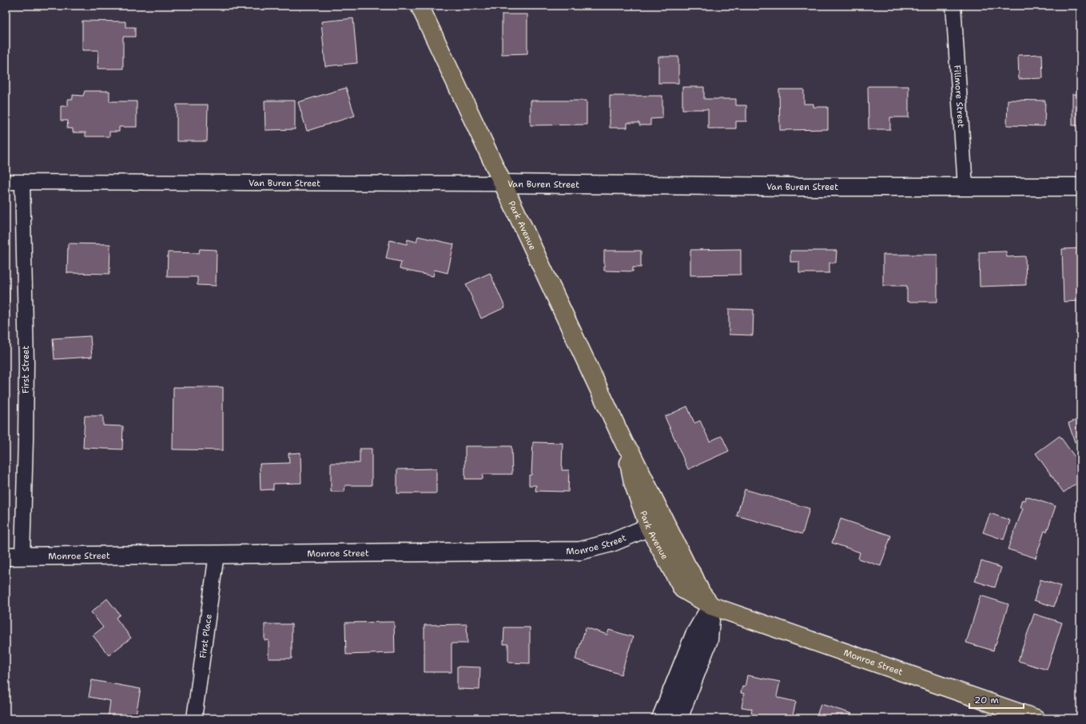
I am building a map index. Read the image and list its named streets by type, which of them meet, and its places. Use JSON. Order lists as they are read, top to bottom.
{
  "streets": {
    "main road": ["Park Avenue", "Monroe Street"],
    "street": [
      "Fillmore Street",
      "Van Buren Street",
      "First Street",
      "First Place"
    ]
  },
  "crossings": [
    ["Fillmore Street", "Van Buren Street"],
    ["Van Buren Street", "Park Avenue"],
    ["Van Buren Street", "First Street"],
    ["Park Avenue", "Monroe Street"],
    ["First Street", "Monroe Street"],
    ["Monroe Street", "First Place"]
  ],
  "scale_bar": "20 m"
}
